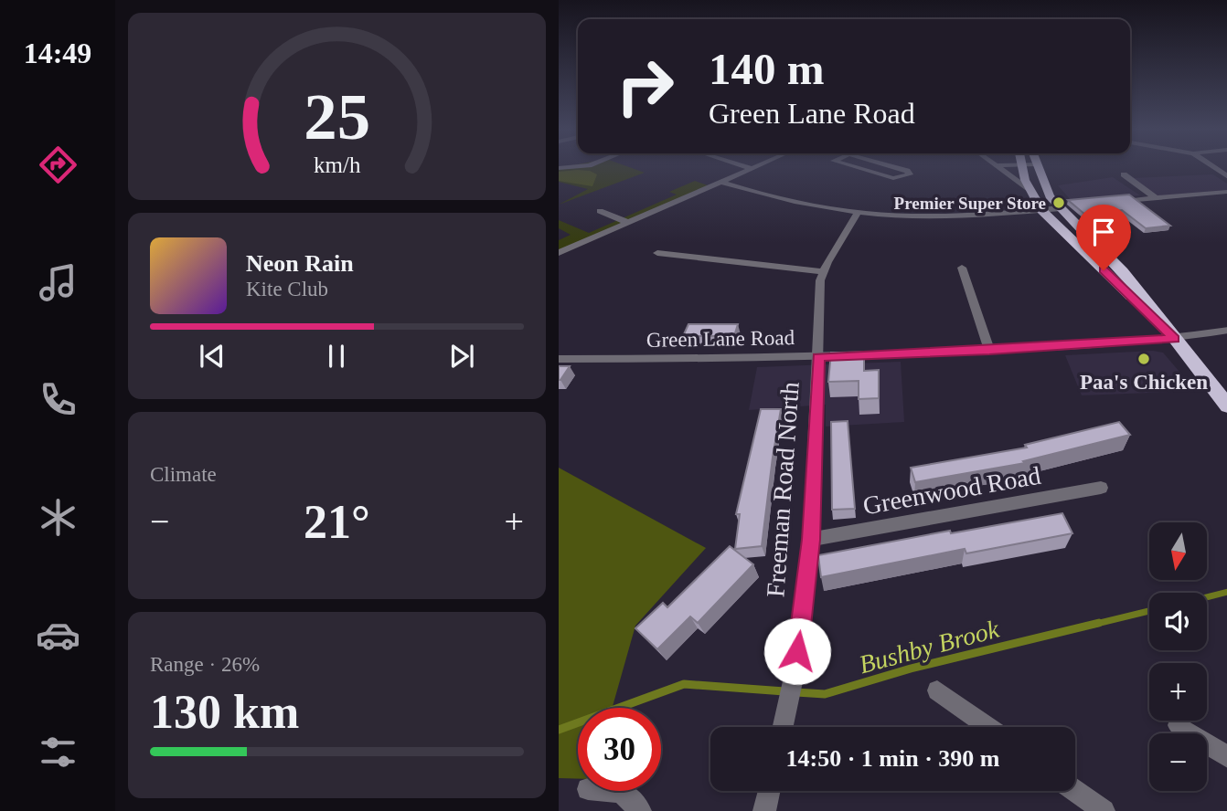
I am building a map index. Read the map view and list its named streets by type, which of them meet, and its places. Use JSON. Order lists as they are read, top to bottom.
{
  "streets": {
    "street": ["Green Lane Road", "Freeman Road North", "Greenwood Road"]
  },
  "crossings": [
    ["Green Lane Road", "Freeman Road North"],
    ["Freeman Road North", "Greenwood Road"]
  ],
  "water": ["Bushby Brook"],
  "places": ["Premier Super Store", "Paa's Chicken"],
  "north": "bottom",
  "page": {
    "tabs": "14:49",
    "turn": ["140 m", "Green Lane Road"],
    "song": ["Neon Rain", "Kite Club"],
    "tile": [
      "Climate",
      ["Range · 26%", "130 km"]
    ],
    "heat": ["−", "21°", "+"],
    "map_buttons": ["+", "−"],
    "limit": "30",
    "trip": "14:50 · 1 min · 390 m",
    "gauge": ["25", "km/h"]
  }
}
